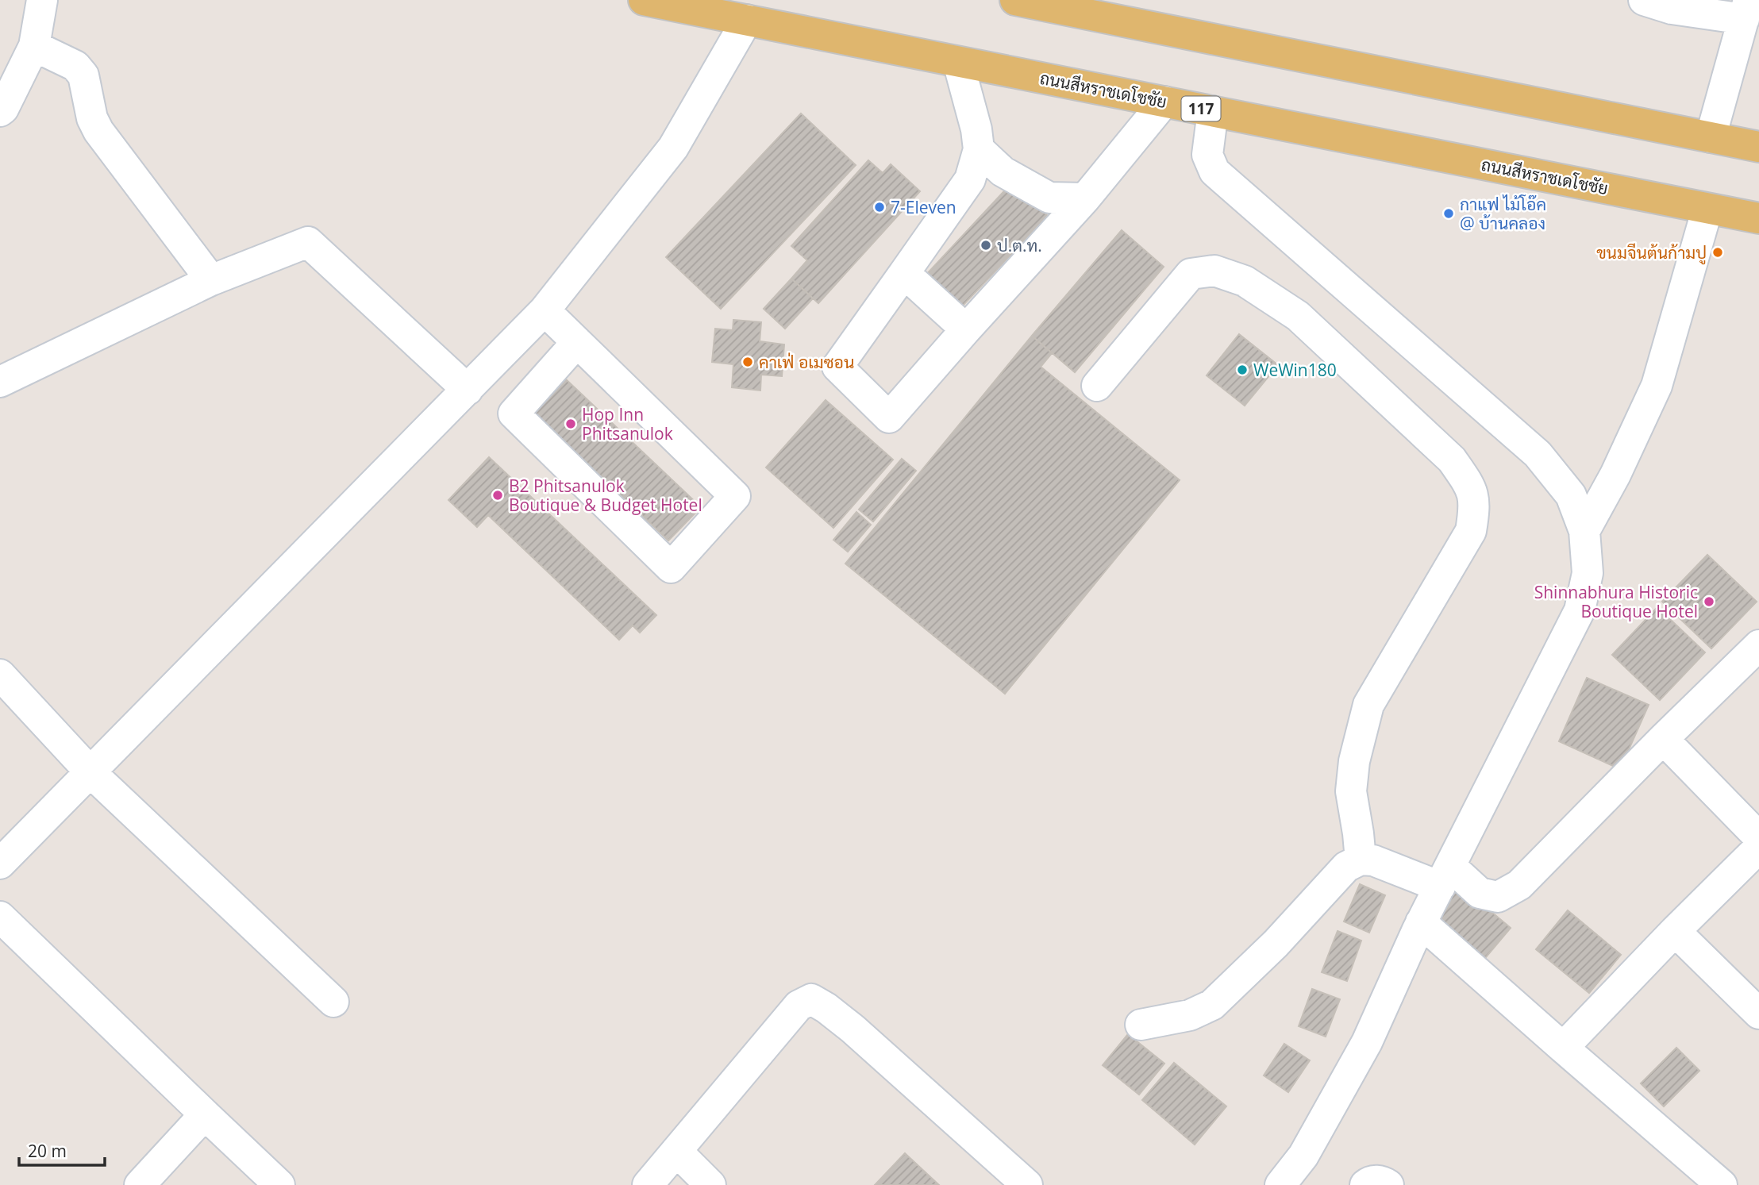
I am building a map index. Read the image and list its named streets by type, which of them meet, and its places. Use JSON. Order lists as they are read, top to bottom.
{
  "streets": {
    "main road": ["ถนนสีหราชเดโชชัย", "117"]
  },
  "places": [
    "7-Eleven",
    "กาแฟ ไม้โอ๊ค @ บ้านคลอง",
    "ป.ต.ท.",
    "ขนมจีนต้นก้ามปู",
    "คาเฟ่ อเมซอน",
    "WeWin180",
    "Hop Inn Phitsanulok",
    "B2 Phitsanulok Boutique & Budget Hotel",
    "Shinnabhura Historic Boutique Hotel"
  ],
  "scale_bar": "20 m"
}
